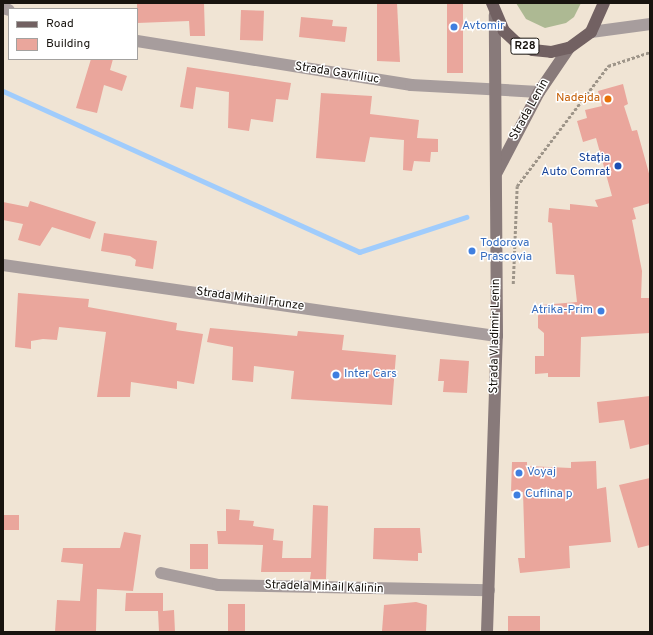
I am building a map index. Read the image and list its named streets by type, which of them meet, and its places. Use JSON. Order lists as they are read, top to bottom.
{
  "streets": {
    "main road": ["R28", "Strada Lenin", "Strada Vladimir Lenin"],
    "street": ["Strada Gavriliuc", "Strada Mihail Frunze", "Stradela Mihail Kalinin"]
  },
  "crossings": [
    ["R28", "Strada Lenin"],
    ["R28", "Strada Vladimir Lenin"],
    ["Strada Gavriliuc", "Strada Lenin"],
    ["Strada Gavriliuc", "Strada Vladimir Lenin"],
    ["Strada Lenin", "Strada Vladimir Lenin"],
    ["Strada Mihail Frunze", "Strada Vladimir Lenin"],
    ["Strada Vladimir Lenin", "Stradela Mihail Kalinin"]
  ],
  "places": [
    "Avtomir",
    "Nadejda",
    "Stația Auto Comrat",
    "Todorova Prascovia",
    "Atrika-Prim",
    "Inter Cars",
    "Voyaj",
    "Cuflina p"
  ],
  "legend": ["Road", "Building"]
}
